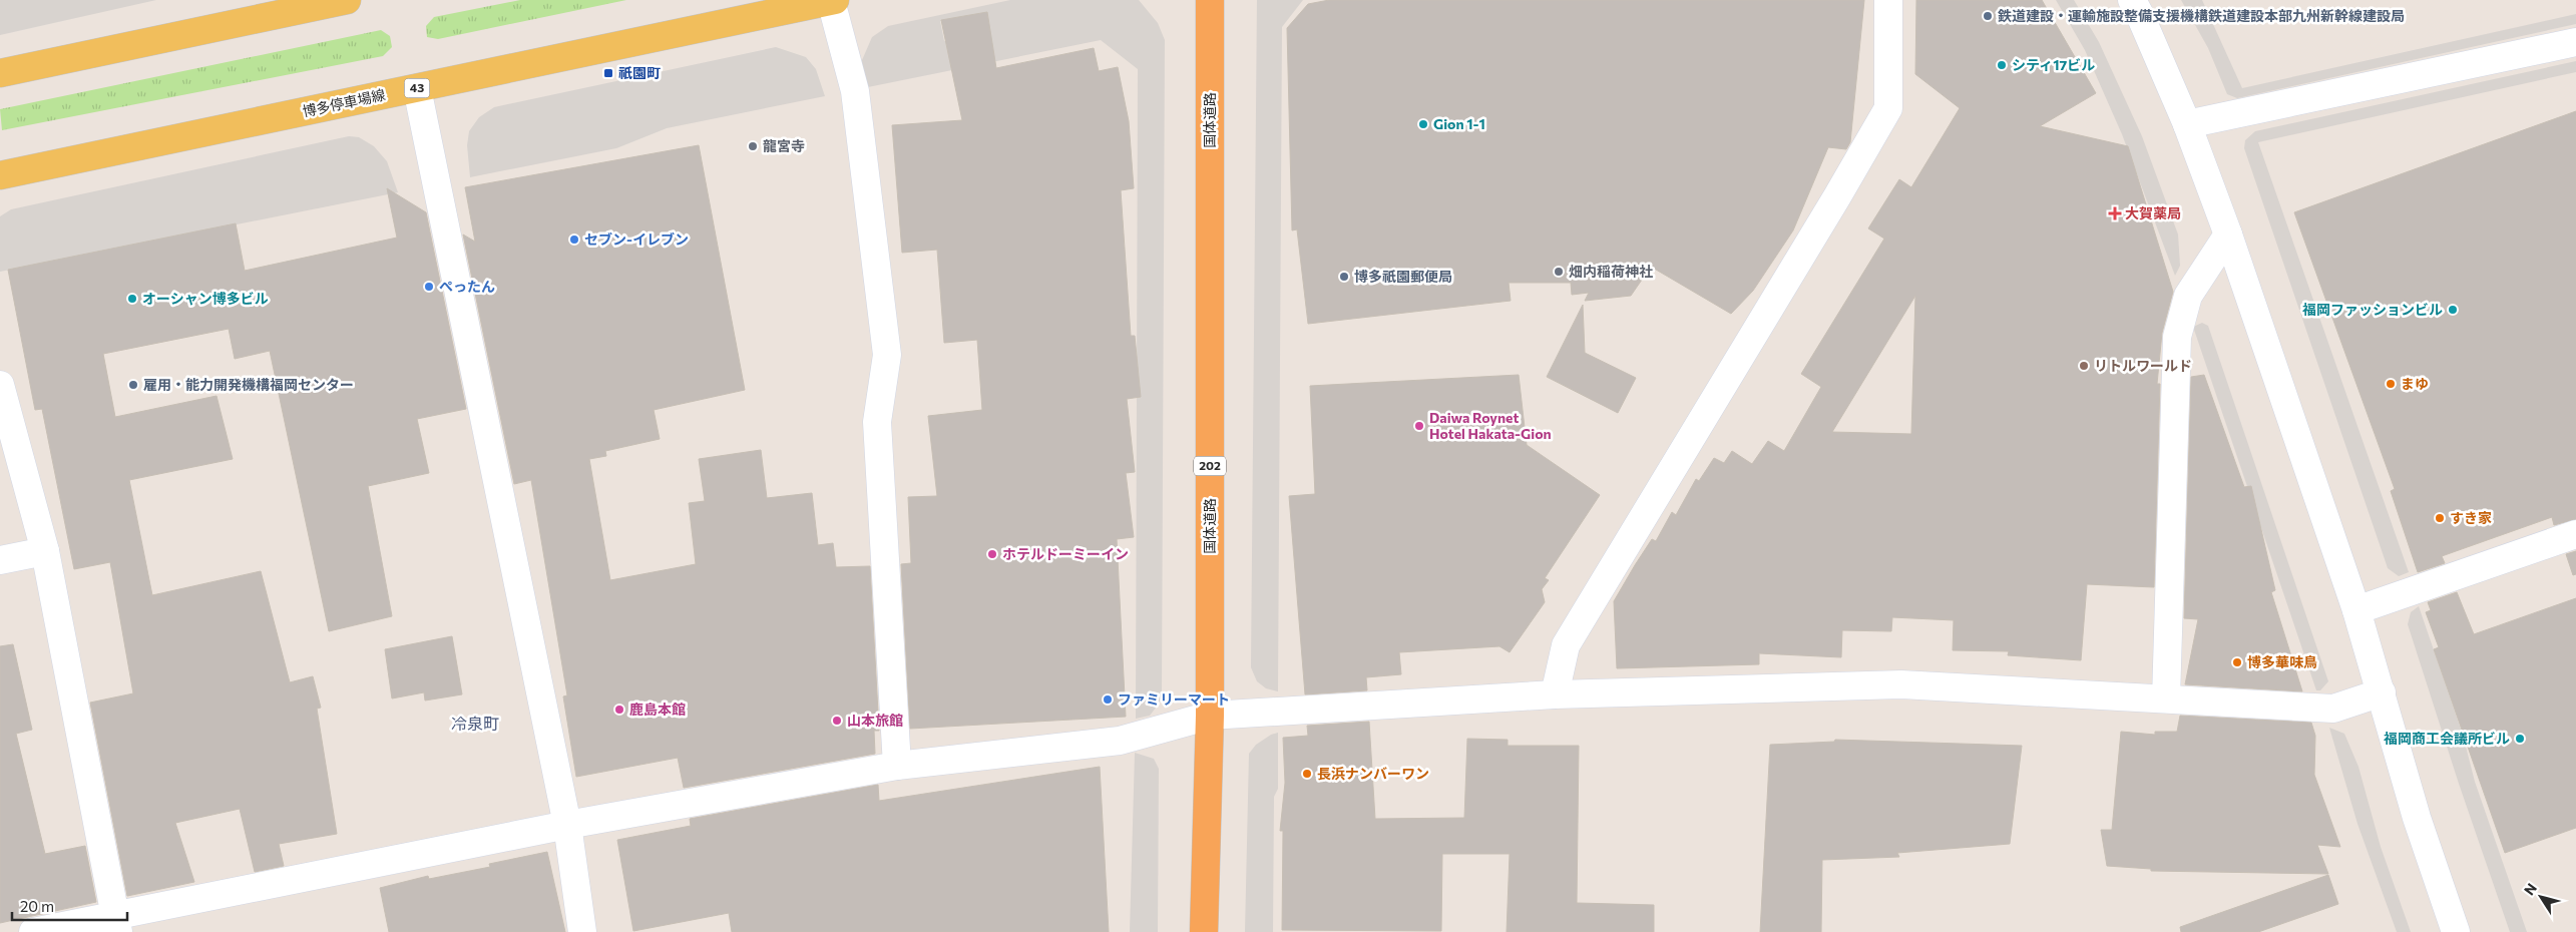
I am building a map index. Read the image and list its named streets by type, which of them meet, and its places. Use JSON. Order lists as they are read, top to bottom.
{
  "streets": {
    "highway": ["国体道路", "202"],
    "main road": ["43", "博多停車場線"]
  },
  "districts": ["冷泉町"],
  "places": {
    "other": [
      "鉄道建設・運輸施設整備支援機構鉄道建設本部九州新幹線建設局",
      "シティ17ビル",
      "Gion 1-1",
      "龍宮寺",
      "セブン-イレブン",
      "畑内稲荷神社",
      "博多祇園郵便局",
      "ぺったん",
      "オーシャン博多ビル",
      "福岡ファッションビル",
      "リトルワールド",
      "まゆ",
      "雇用・能力開発機構福岡センター",
      "Daiwa Roynet Hotel Hakata-Gion",
      "すき家",
      "ホテルドーミーイン",
      "博多華味鳥",
      "ファミリーマート",
      "鹿島本館",
      "山本旅館",
      "福岡商工会議所ビル",
      "長浜ナンバーワン"
    ],
    "transit": ["祇園町"],
    "health": ["大賀薬局"]
  },
  "scale_bar": "20 m",
  "north": "top left"
}
